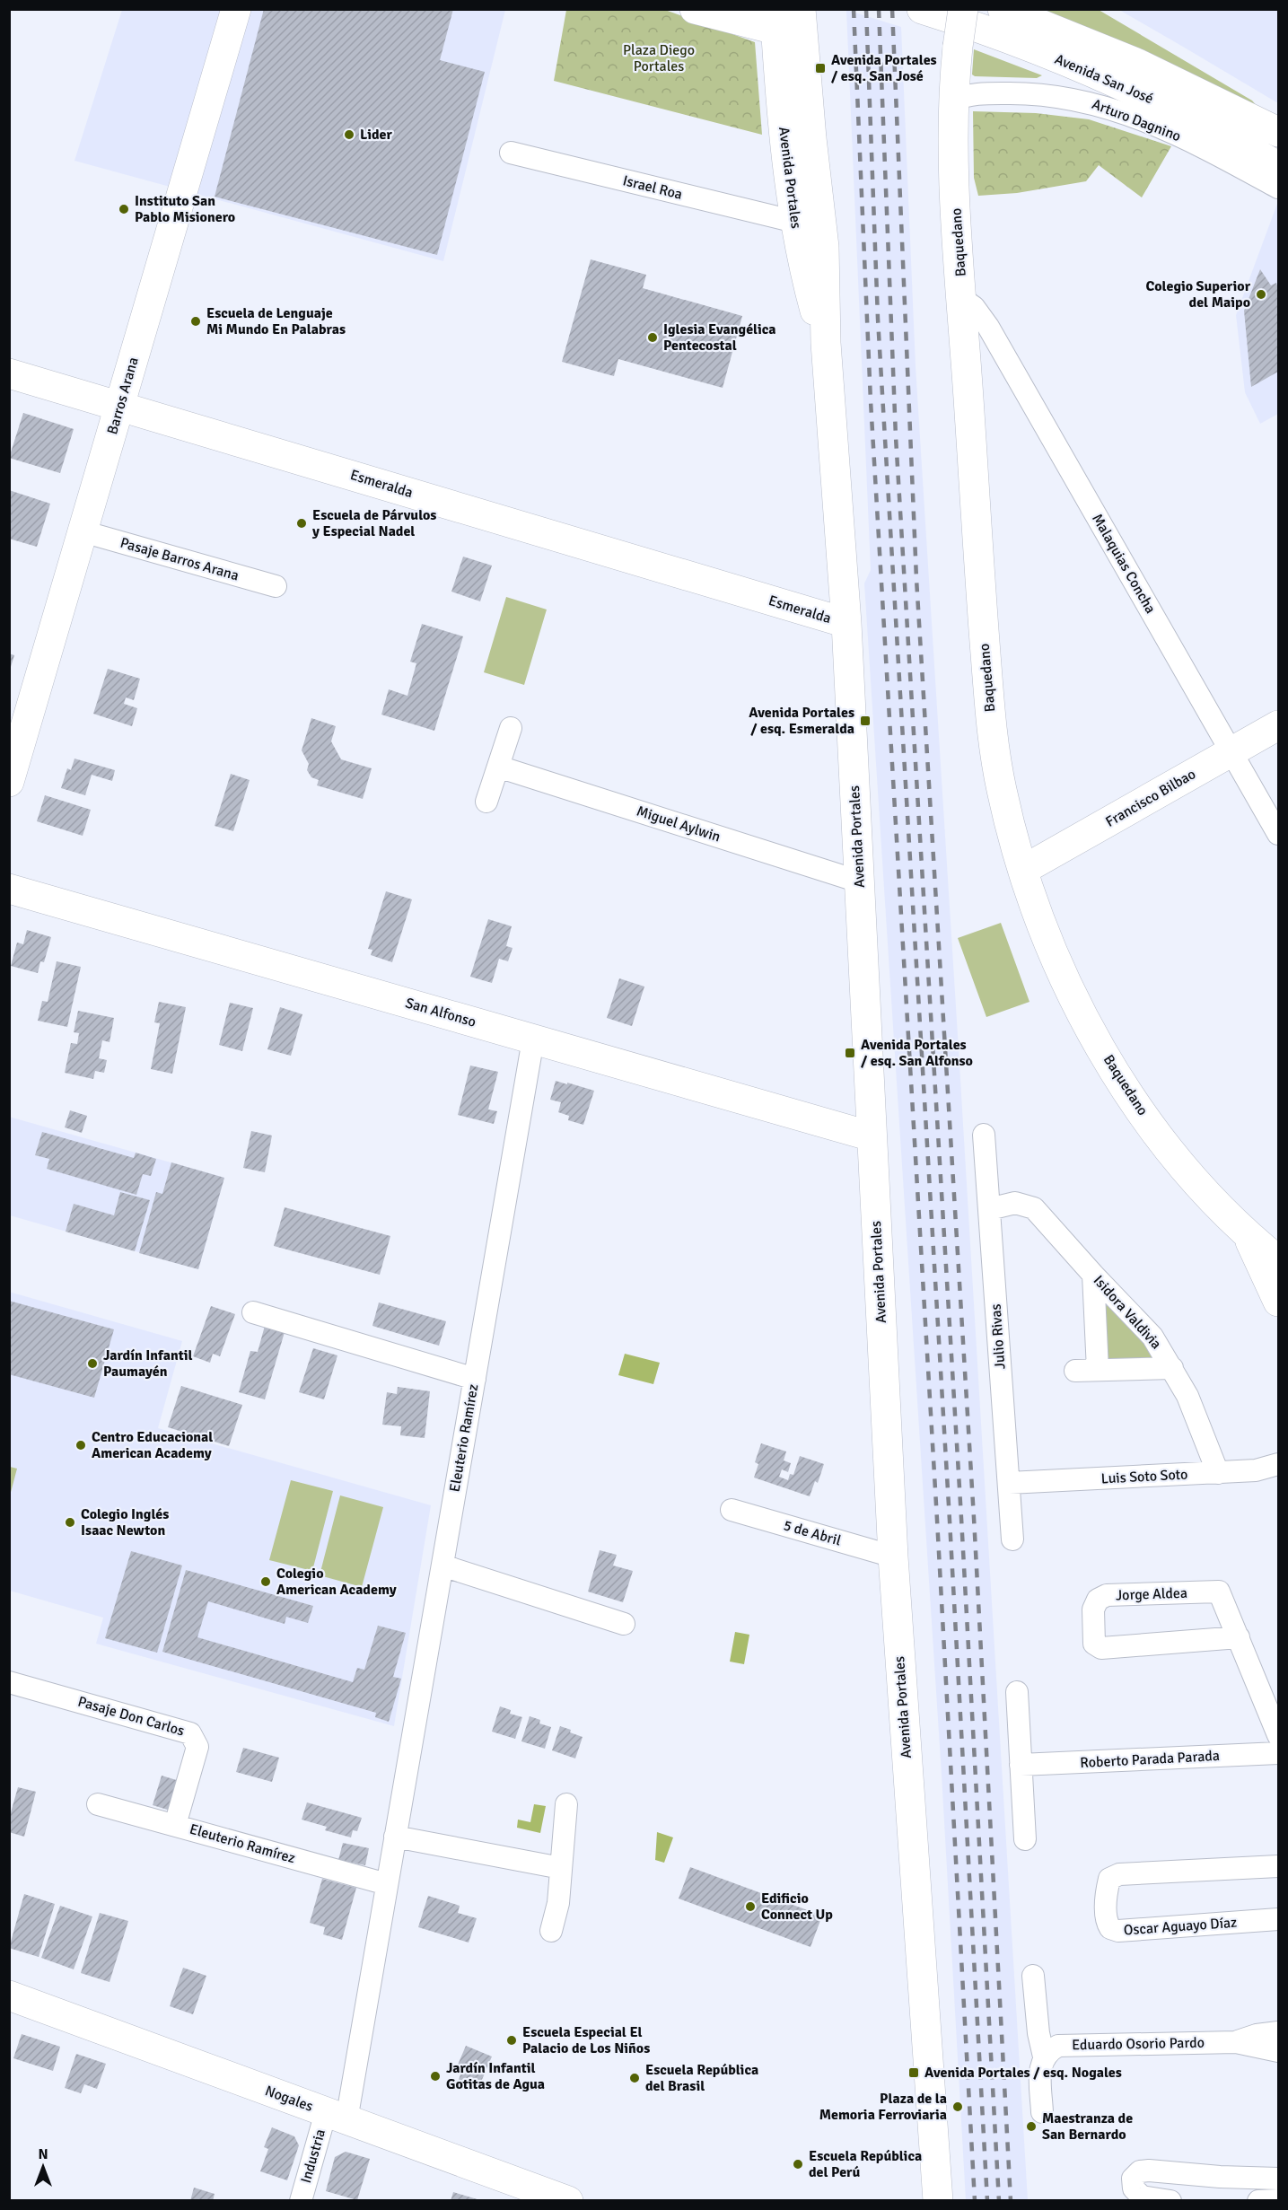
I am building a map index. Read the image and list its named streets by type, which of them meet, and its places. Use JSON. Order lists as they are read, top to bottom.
{
  "streets": {
    "main road": [
      "Avenida San José",
      "Avenida Portales",
      "Baquedano",
      "Barros Arana",
      "Esmeralda",
      "Francisco Bilbao",
      "San Alfonso",
      "Nogales"
    ],
    "street": [
      "Arturo Dagnino",
      "Israel Roa",
      "Pasaje Barros Arana",
      "Malaquias Concha",
      "Miguel Aylwin",
      "Isidora Valdivia",
      "Julio Rivas",
      "Eleuterio Ramírez",
      "Luis Soto Soto",
      "5 de Abril",
      "Jorge Aldea",
      "Pasaje Don Carlos",
      "Roberto Parada Parada",
      "Oscar Aguayo Díaz",
      "Eduardo Osorio Pardo",
      "Industria"
    ]
  },
  "crossings": [
    ["Arturo Dagnino", "Baquedano"],
    ["Avenida Portales", "Israel Roa"],
    ["Avenida Portales", "Esmeralda"],
    ["Avenida Portales", "Miguel Aylwin"],
    ["Avenida Portales", "San Alfonso"],
    ["Avenida Portales", "5 de Abril"],
    ["Baquedano", "Malaquias Concha"],
    ["Baquedano", "Francisco Bilbao"],
    ["Barros Arana", "Esmeralda"],
    ["Barros Arana", "Pasaje Barros Arana"],
    ["Malaquias Concha", "Francisco Bilbao"],
    ["San Alfonso", "Eleuterio Ramírez"],
    ["Isidora Valdivia", "Julio Rivas"],
    ["Isidora Valdivia", "Luis Soto Soto"],
    ["Julio Rivas", "Luis Soto Soto"],
    ["Eleuterio Ramírez", "Pasaje Don Carlos"],
    ["Eleuterio Ramírez", "Nogales"],
    ["Eleuterio Ramírez", "Industria"],
    ["Nogales", "Industria"]
  ],
  "parks": ["Plaza Diego Portales"],
  "places": {
    "transit": [
      "Avenida Portales / esq. San José",
      "Avenida Portales / esq. Esmeralda",
      "Avenida Portales / esq. San Alfonso",
      "Avenida Portales / esq. Nogales"
    ],
    "other": [
      "Lider",
      "Instituto San Pablo Misionero",
      "Colegio Superior del Maipo",
      "Escuela de Lenguaje Mi Mundo En Palabras",
      "Iglesia Evangélica Pentecostal",
      "Escuela de Párvulos y Especial Nadel",
      "Jardín Infantil Paumayén",
      "Centro Educacional American Academy",
      "Colegio Inglés Isaac Newton",
      "Colegio American Academy",
      "Edificio Connect Up",
      "Escuela Especial El Palacio de Los Niños",
      "Jardín Infantil Gotitas de Agua",
      "Escuela República del Brasil",
      "Plaza de la Memoria Ferroviaria",
      "Maestranza de San Bernardo",
      "Escuela República del Perú"
    ]
  },
  "north": "top"
}
